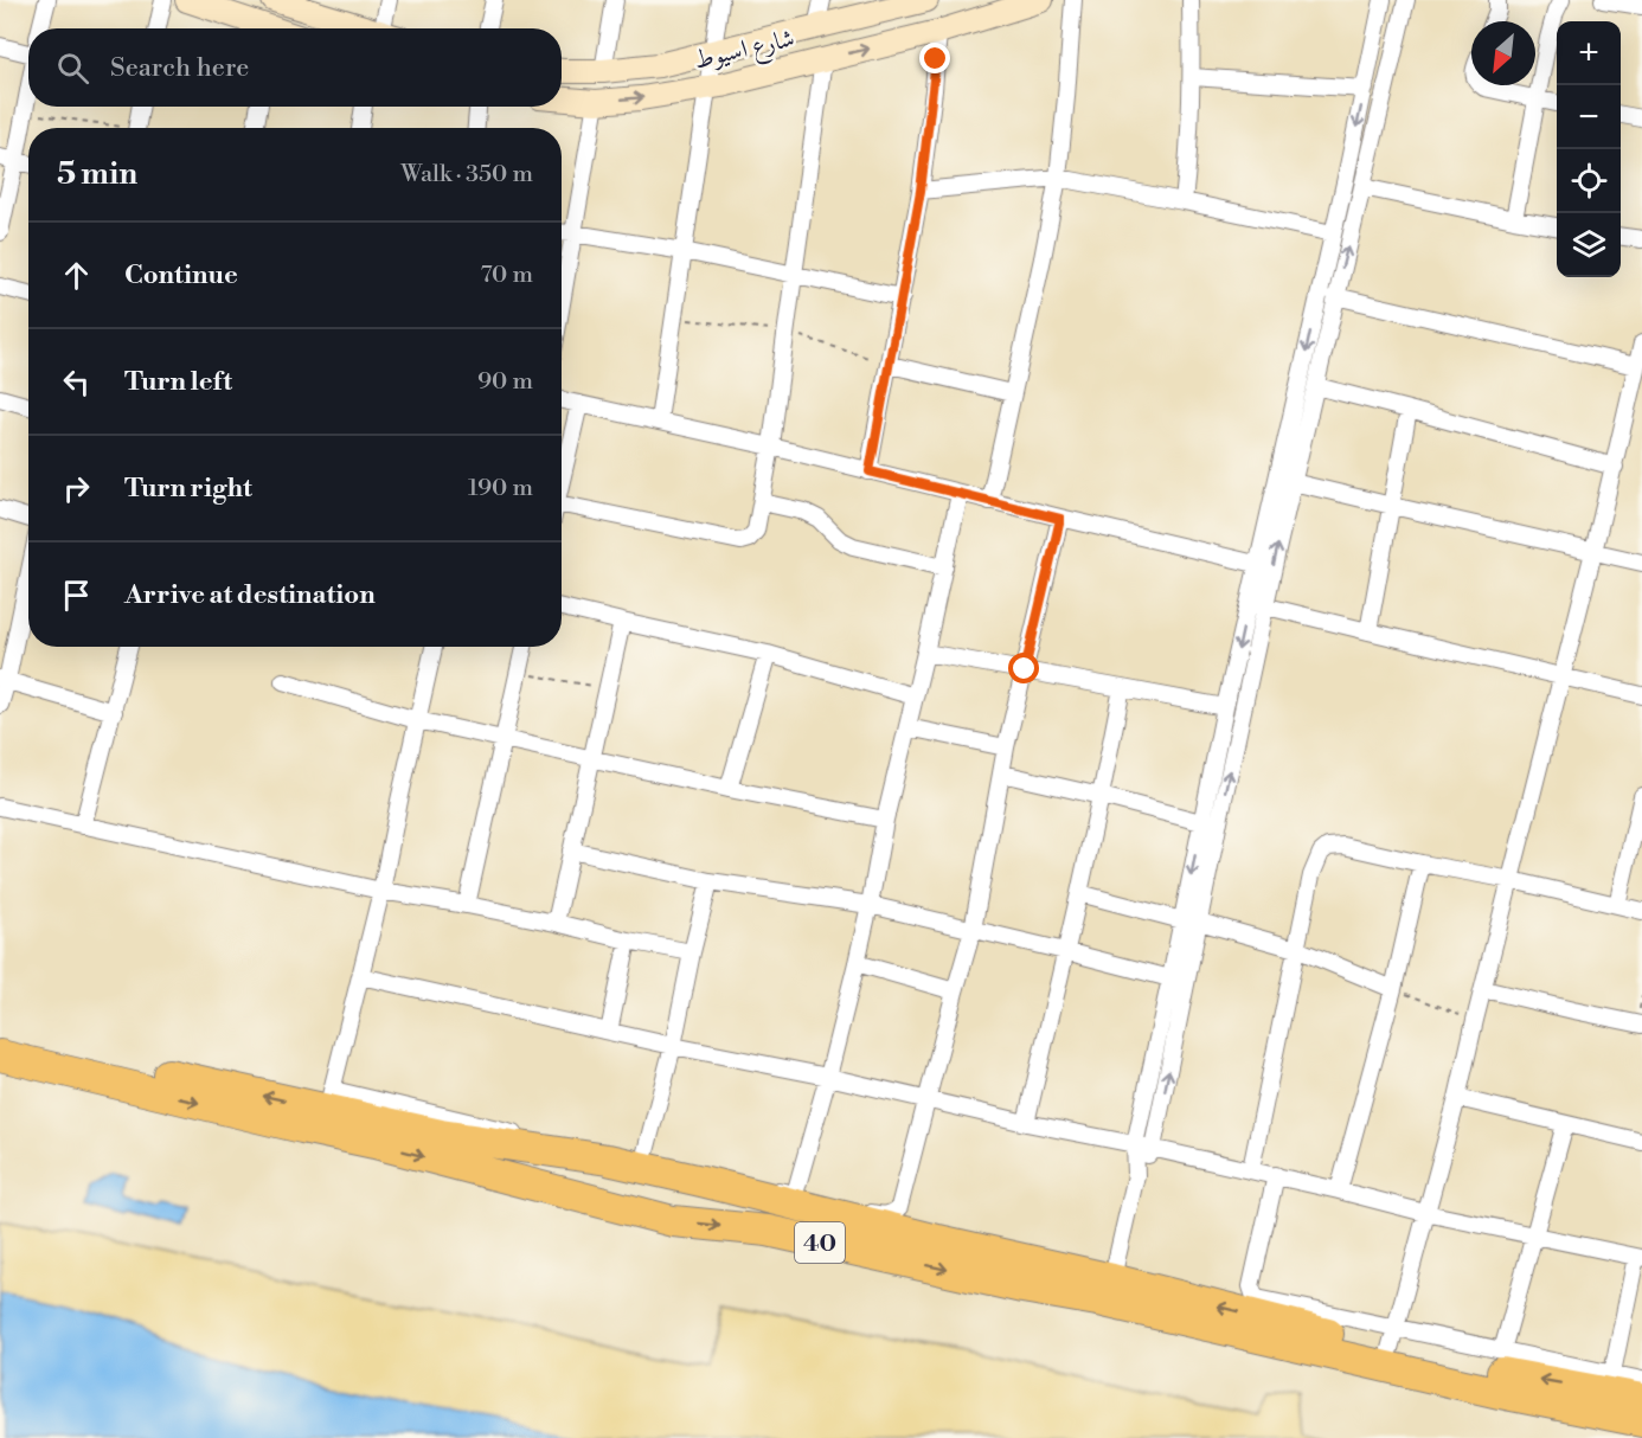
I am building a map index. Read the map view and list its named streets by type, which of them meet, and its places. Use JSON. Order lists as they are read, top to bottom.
{
  "streets": {
    "highway": ["40"],
    "street": ["شارع اسيوط"]
  },
  "north": "bottom left",
  "page": {
    "map_buttons": ["+", "−"],
    "search": "Search here",
    "heading": ["5 min", "Walk · 350 m"],
    "list": [
      ["Continue", "70 m"],
      ["Turn left", "90 m"],
      ["Turn right", "190 m"],
      "Arrive at destination"
    ]
  }
}
